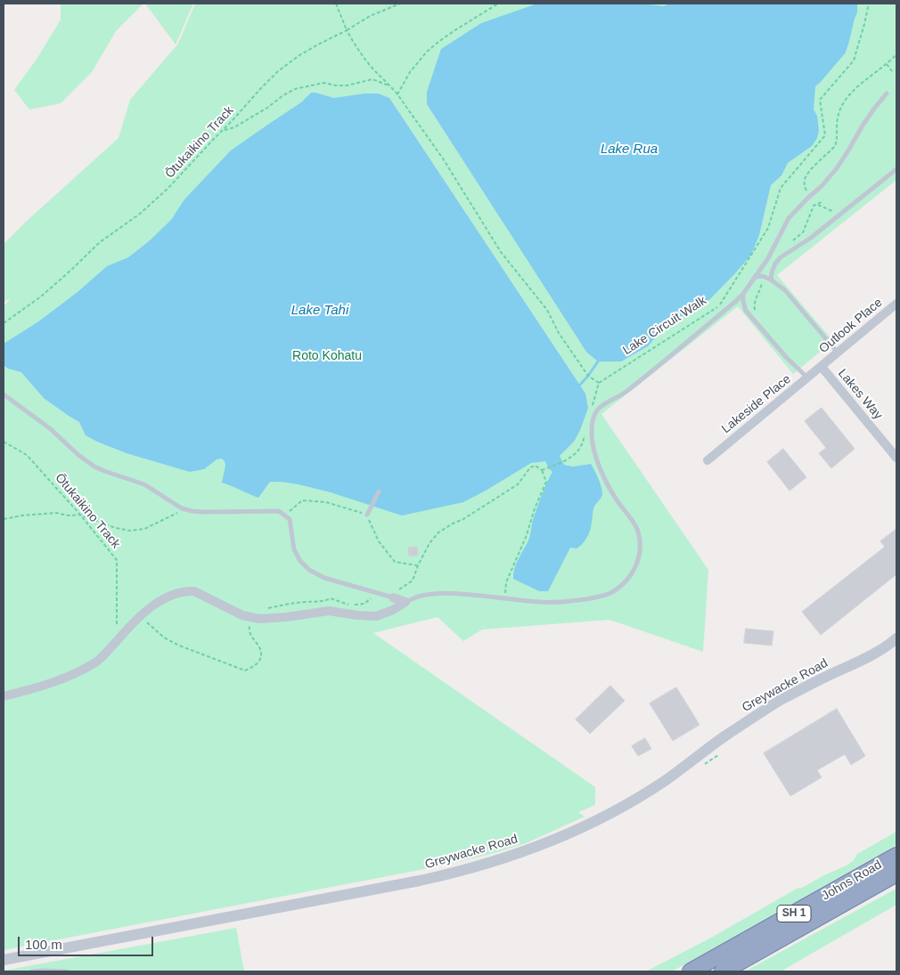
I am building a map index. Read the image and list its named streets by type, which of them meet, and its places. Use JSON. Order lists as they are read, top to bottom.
{
  "streets": {
    "highway": ["Johns Road", "SH 1"],
    "street": [
      "Outlook Place",
      "Lakes Way",
      "Lakeside Place",
      "Greywacke Road"
    ],
    "path": ["Ōtukaikino Track", "Lake Circuit Walk"]
  },
  "crossings": [
    ["Outlook Place", "Lakes Way"],
    ["Outlook Place", "Lakeside Place"],
    ["Lakes Way", "Lakeside Place"],
    ["Johns Road", "SH 1"]
  ],
  "water": ["Lake Rua", "Lake Tahi"],
  "parks": ["Roto Kohatu"],
  "scale_bar": "100 m"
}
